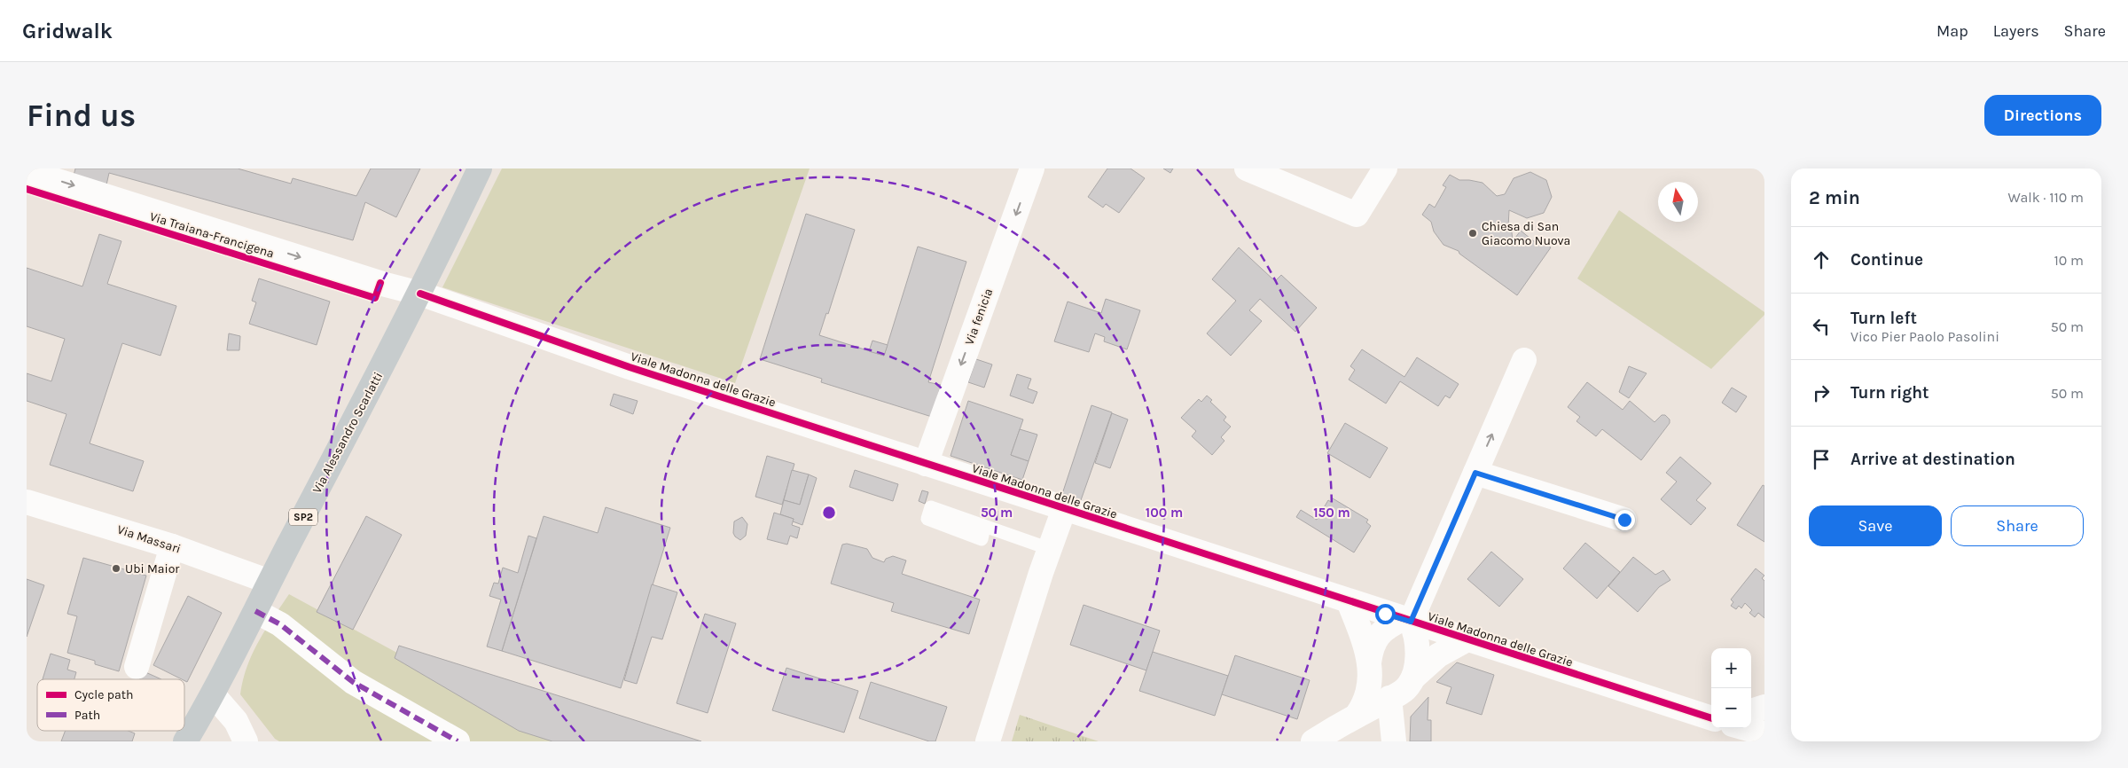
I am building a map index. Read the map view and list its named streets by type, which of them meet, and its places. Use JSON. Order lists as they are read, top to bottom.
{
  "streets": {
    "main road": ["Via Alessandro Scarlatti", "SP2"],
    "street": ["Via fenicia", "Viale Madonna delle Grazie", "Via Massari"],
    "cycle path": ["Via Traiana-Francigena"]
  },
  "crossings": [
    ["Via fenicia", "Viale Madonna delle Grazie"],
    ["Viale Madonna delle Grazie", "Via Alessandro Scarlatti"],
    ["Via Alessandro Scarlatti", "Via Massari"]
  ],
  "one_way": ["Via fenicia"],
  "places": ["Chiesa di San Giacomo Nuova", "Ubi Maior"],
  "legend": ["Cycle path", "Path"],
  "north": "top",
  "page": {
    "header": "Gridwalk",
    "nav": ["Map", "Layers", "Share"],
    "buttons": [
      "Directions",
      ["Save", "Share"]
    ],
    "title": "Find us",
    "heading": ["2 min", "Walk · 110 m"],
    "list": [
      ["Continue", "10 m"],
      ["Turn left", "Vico Pier Paolo Pasolini", "50 m"],
      ["Turn right", "50 m"],
      "Arrive at destination"
    ],
    "map_buttons": ["+", "−"]
  },
  "rings": ["50 m", "100 m", "150 m"]
}
